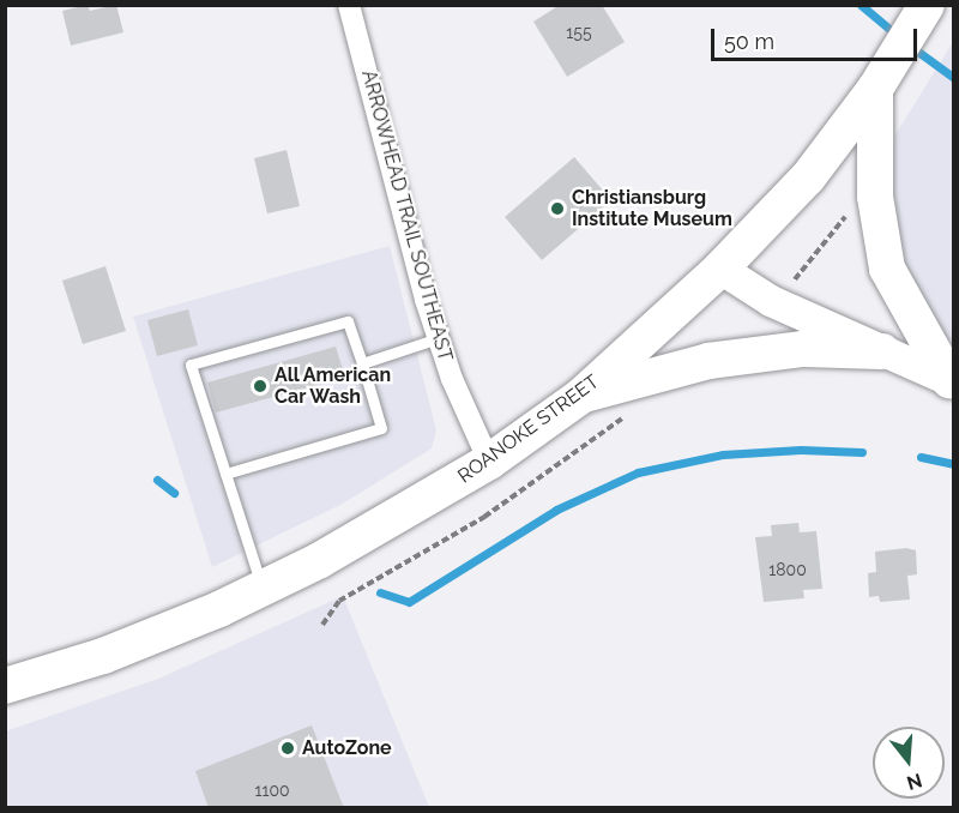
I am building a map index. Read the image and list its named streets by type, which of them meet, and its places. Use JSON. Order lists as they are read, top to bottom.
{
  "streets": {
    "main road": ["ROANOKE STREET"],
    "street": ["ARROWHEAD TRAIL SOUTHEAST"]
  },
  "crossings": [
    ["ARROWHEAD TRAIL SOUTHEAST", "ROANOKE STREET"]
  ],
  "places": ["Christiansburg Institute Museum", "All American Car Wash", "AutoZone"],
  "house_numbers": ["155", "1800", "1100"],
  "scale_bar": "50 m",
  "north": "bottom"
}
